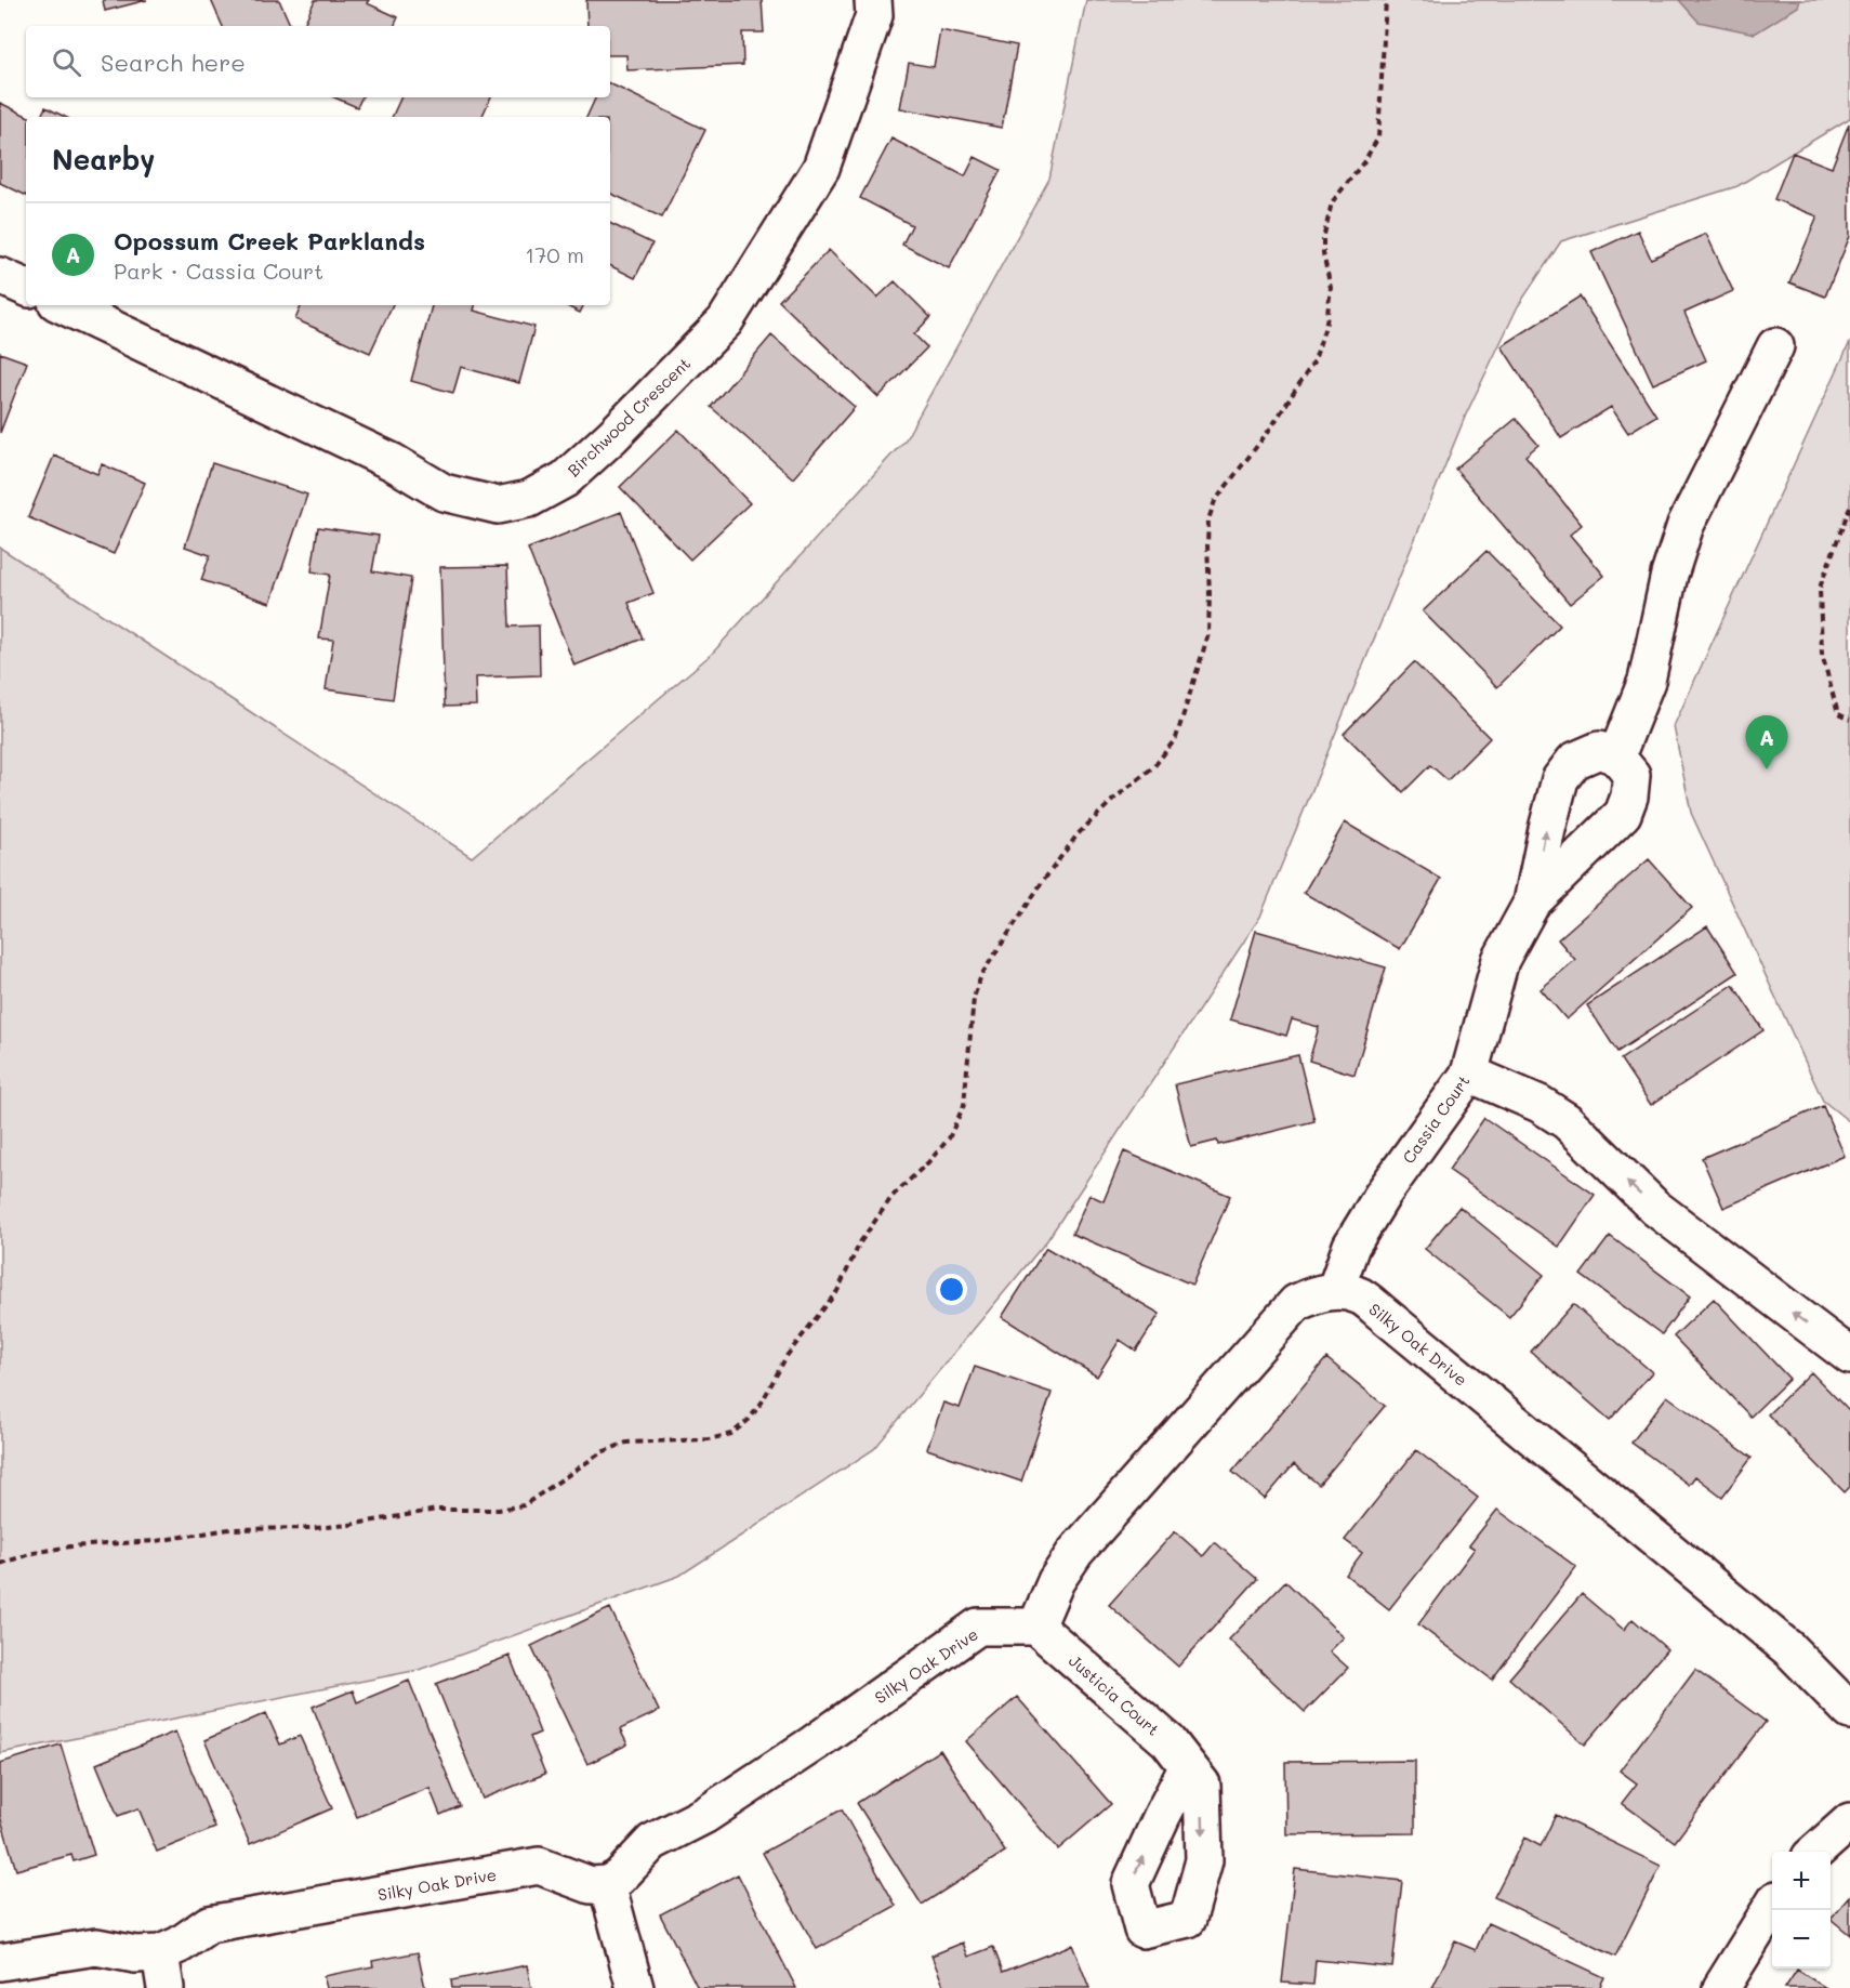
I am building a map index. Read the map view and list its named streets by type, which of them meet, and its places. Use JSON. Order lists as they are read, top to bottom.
{
  "streets": {
    "street": [
      "Birchwood Crescent",
      "Cassia Court",
      "Silky Oak Drive",
      "Justicia Court"
    ]
  },
  "crossings": [
    ["Cassia Court", "Silky Oak Drive"],
    ["Silky Oak Drive", "Justicia Court"]
  ],
  "page": {
    "search": "Search here",
    "heading": "Nearby",
    "list": [
      {
        "mark": "A",
        "name": "Opossum Creek Parklands",
        "note": "Park · Cassia Court",
        "value": "170 m"
      }
    ],
    "pins": "A",
    "map_buttons": ["+", "−"]
  }
}
